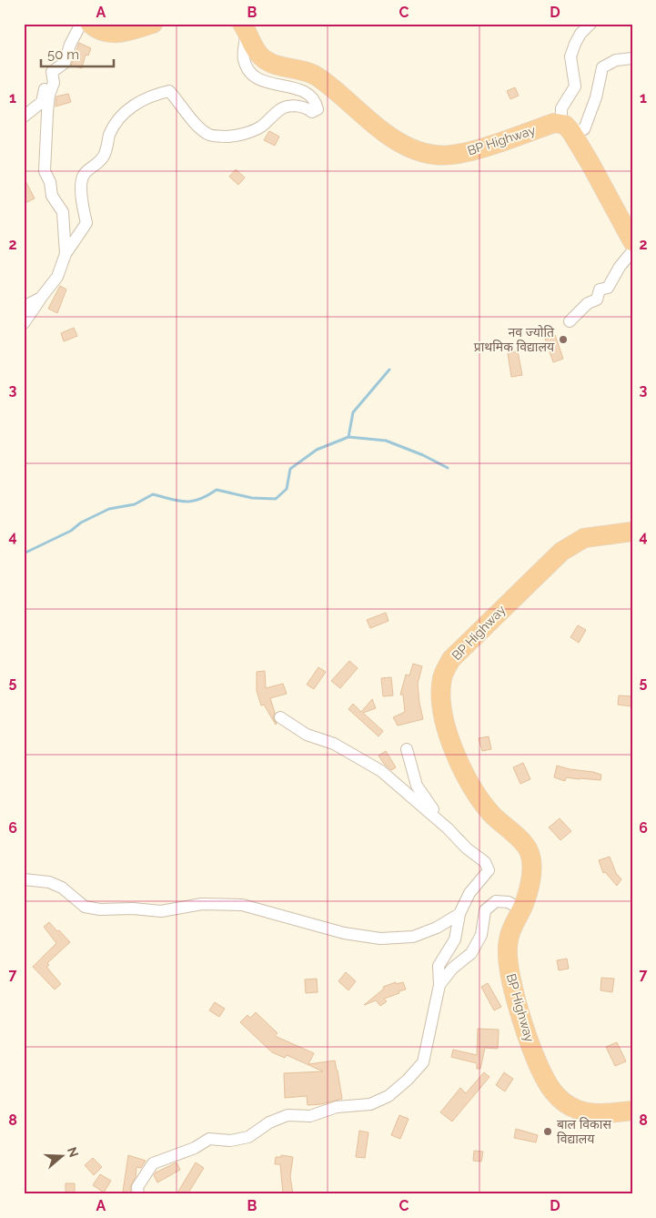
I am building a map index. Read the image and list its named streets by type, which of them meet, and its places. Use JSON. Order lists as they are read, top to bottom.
{
  "streets": {
    "highway": ["BP Highway"]
  },
  "places": ["नव ज्योति प्राथमिक विद्यालय", "बाल विकास विद्यालय"],
  "scale_bar": "50 m",
  "north": "right",
  "grid": {
    "columns": [
      "A",
      "B",
      "C",
      "D"
    ],
    "rows": [
      "1",
      "2",
      "3",
      "4",
      "5",
      "6",
      "7",
      "8"
    ]
  }
}
